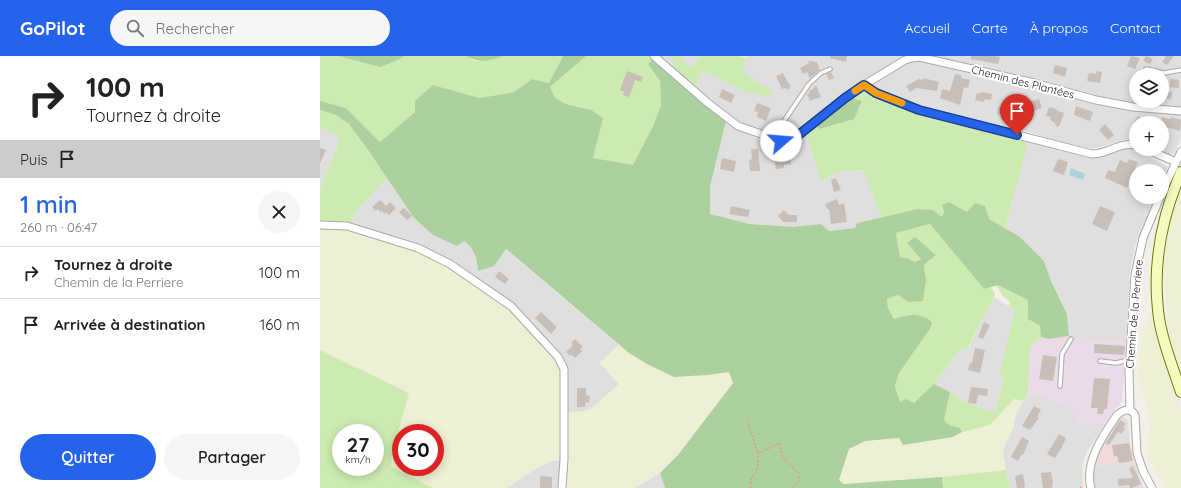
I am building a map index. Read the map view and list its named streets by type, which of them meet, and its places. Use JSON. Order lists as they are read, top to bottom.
{
  "streets": {
    "street": ["Chemin des Plantées", "Chemin de la Perriere"]
  },
  "page": {
    "header": "GoPilot",
    "search": "Rechercher",
    "nav": [
      "Accueil",
      "Carte",
      "À propos",
      "Contact"
    ],
    "turn": ["100 m", "Tournez à droite"],
    "map_buttons": ["+", "−"],
    "then": "Puis",
    "heading": ["1 min", "260 m · 06:47"],
    "list": [
      {
        "name": "Tournez à droite",
        "note": "Chemin de la Perriere",
        "value": "100 m"
      },
      {
        "name": "Arrivée à destination",
        "value": "160 m"
      }
    ],
    "speed": "27 km/h",
    "limit": "30",
    "buttons": ["Quitter", "Partager"]
  }
}
